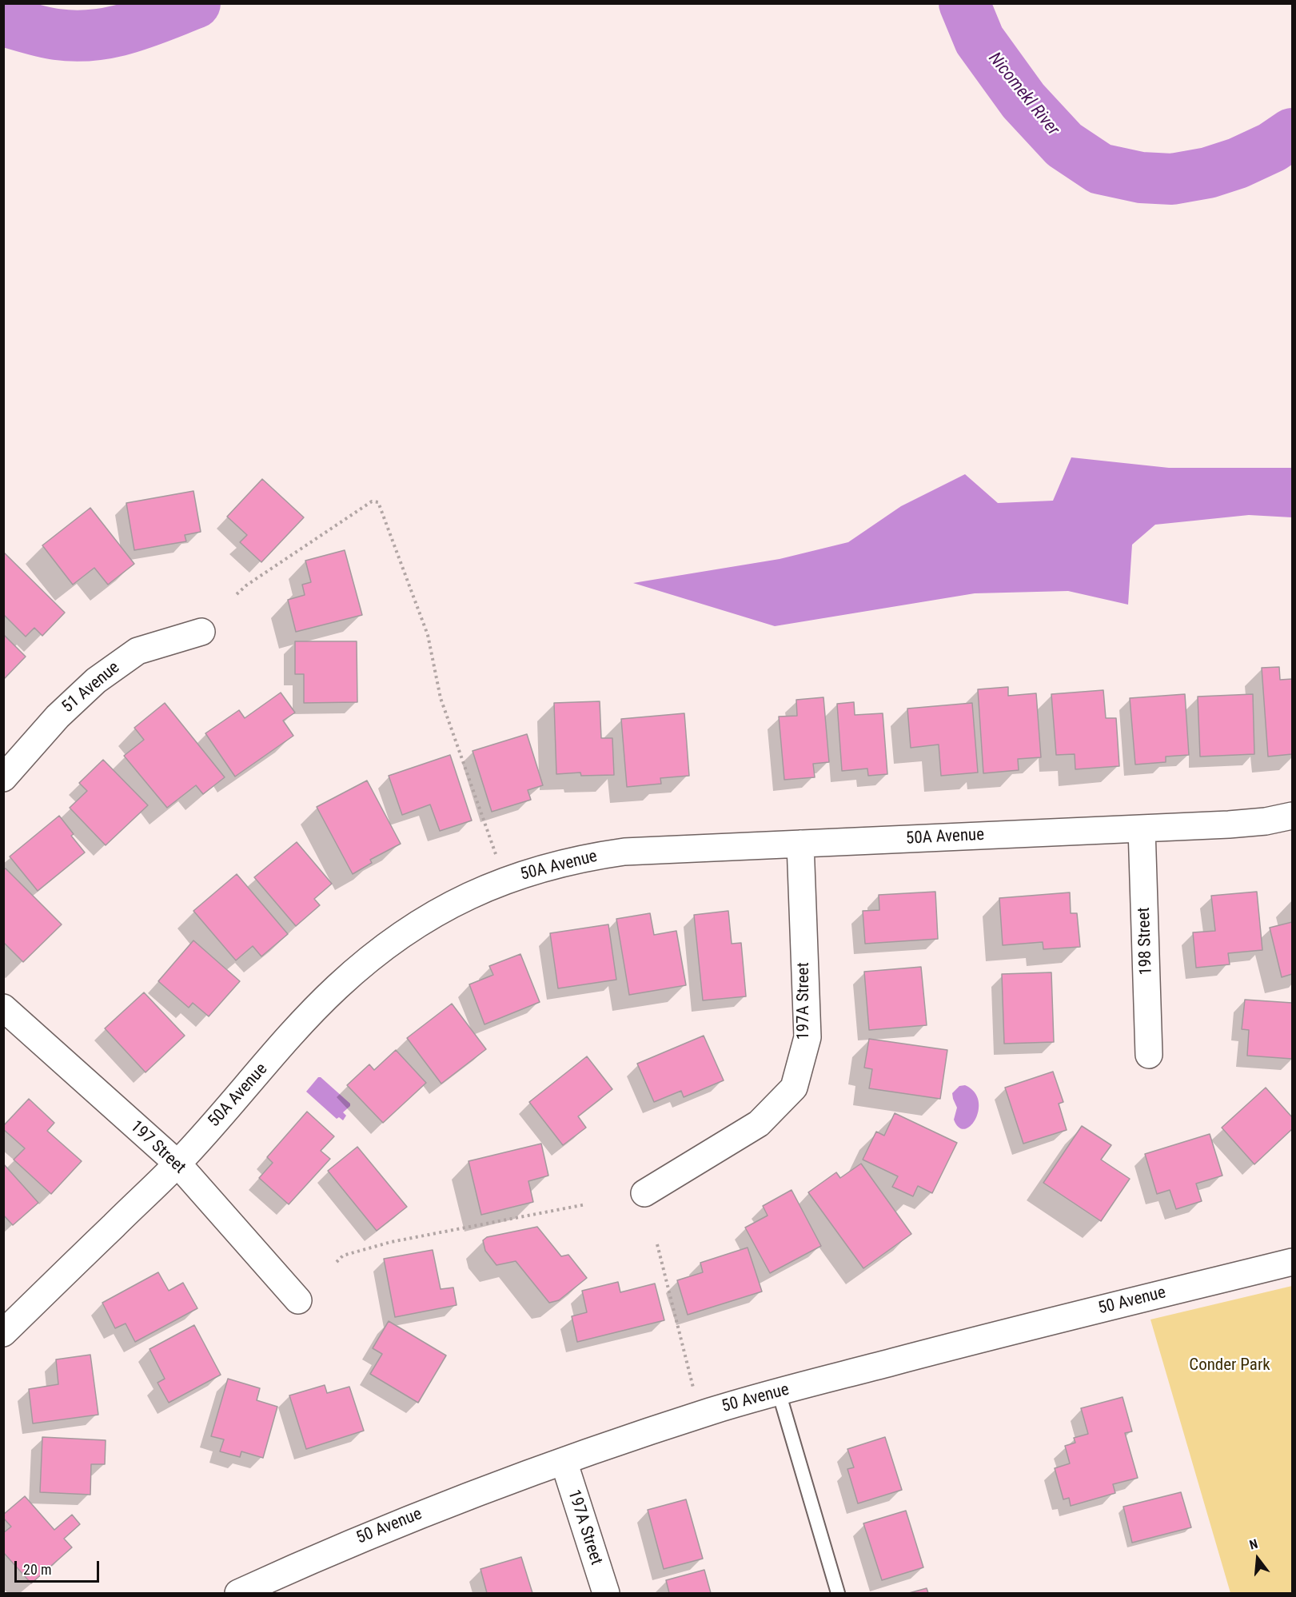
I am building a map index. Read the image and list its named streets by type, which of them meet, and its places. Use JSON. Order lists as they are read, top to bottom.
{
  "streets": {
    "street": [
      "51 Avenue",
      "50A Avenue",
      "198 Street",
      "197A Street",
      "197 Street",
      "50 Avenue"
    ]
  },
  "crossings": [
    ["50A Avenue", "198 Street"],
    ["50A Avenue", "197A Street"],
    ["50A Avenue", "197 Street"],
    ["197A Street", "50 Avenue"]
  ],
  "water": ["Nicomekl River"],
  "parks": ["Conder Park"],
  "scale_bar": "20 m",
  "north": "top"
}
